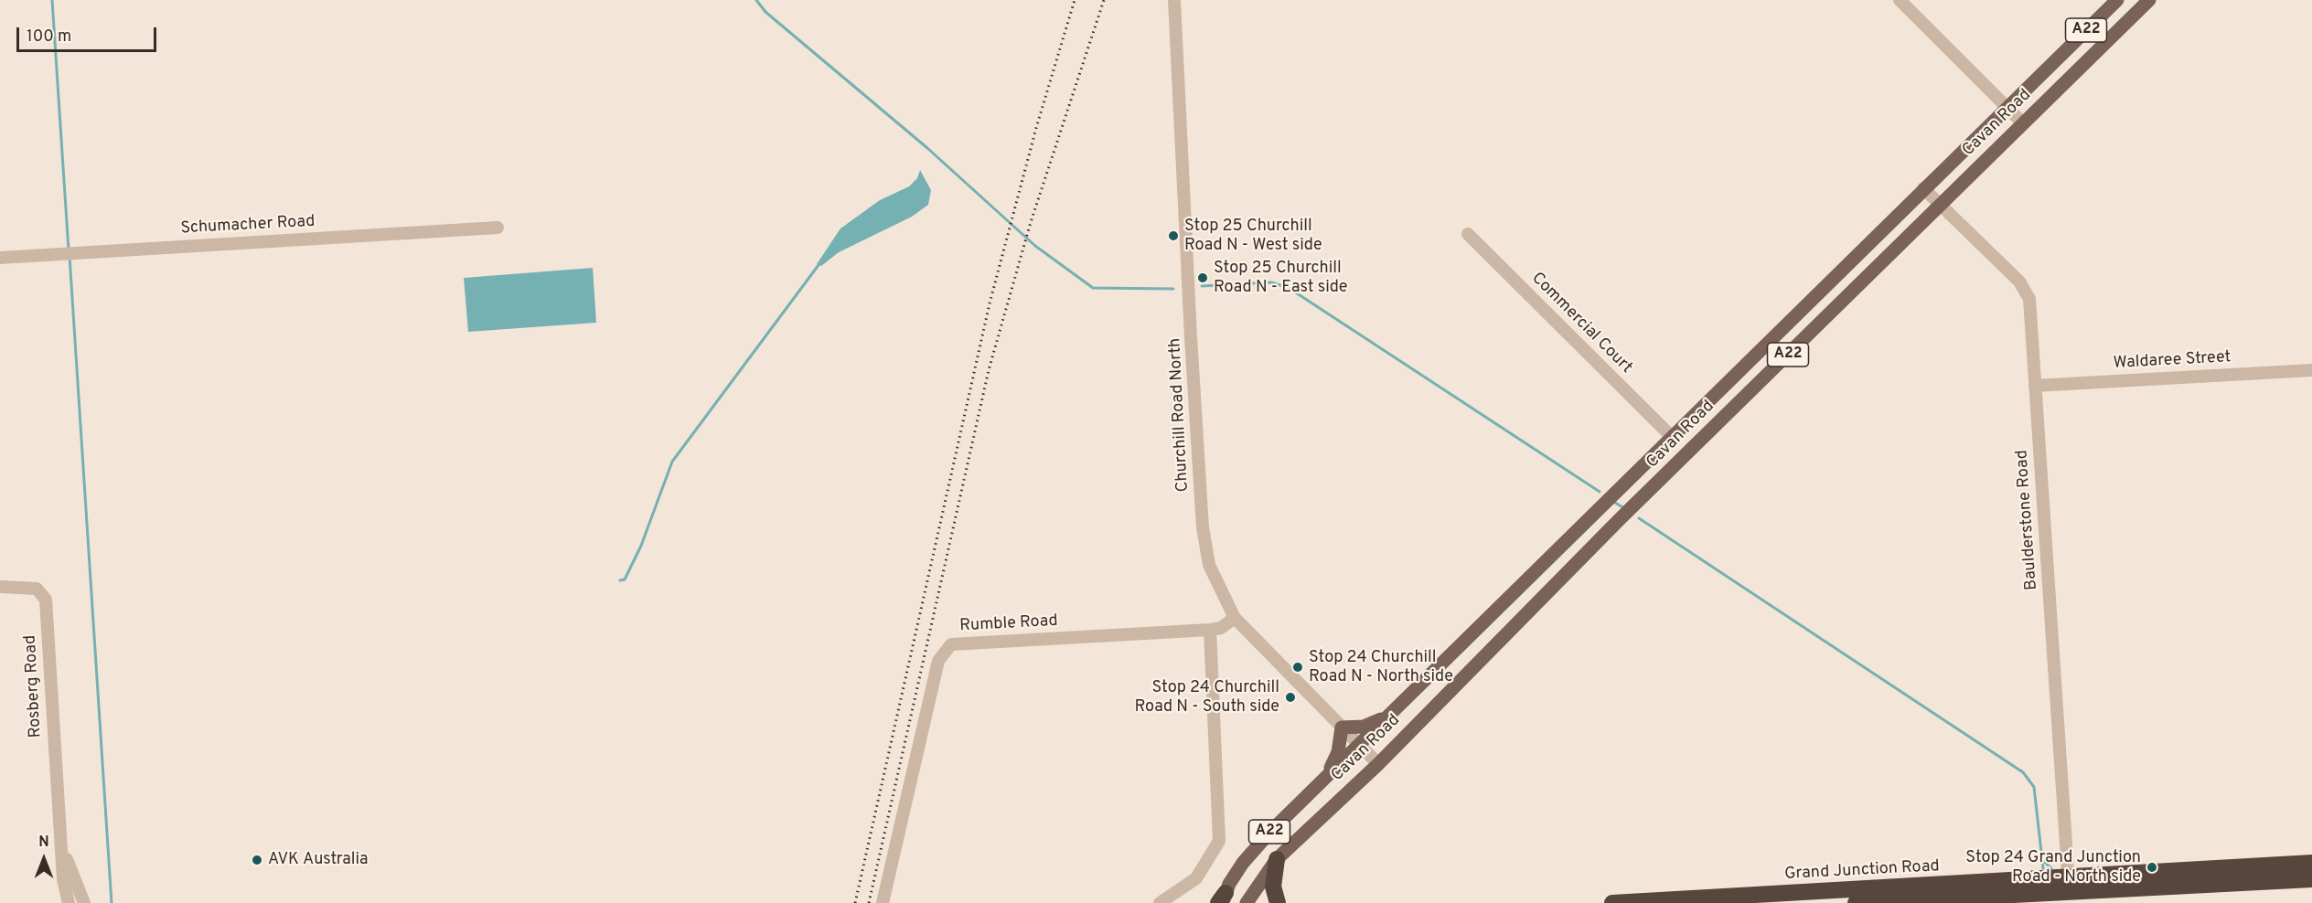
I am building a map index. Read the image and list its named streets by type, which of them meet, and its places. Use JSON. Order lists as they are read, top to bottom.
{
  "streets": {
    "highway": ["Grand Junction Road"],
    "main road": ["A22", "Cavan Road"],
    "street": [
      "Schumacher Road",
      "Commercial Court",
      "Waldaree Street",
      "Churchill Road North",
      "Baulderstone Road",
      "Rumble Road",
      "Rosberg Road"
    ]
  },
  "crossings": [
    ["Cavan Road", "Commercial Court"],
    ["Cavan Road", "Churchill Road North"],
    ["Cavan Road", "Baulderstone Road"],
    ["Waldaree Street", "Baulderstone Road"],
    ["Churchill Road North", "Rumble Road"],
    ["Baulderstone Road", "Grand Junction Road"]
  ],
  "places": [
    "Stop 25 Churchill Road N - West side",
    "Stop 25 Churchill Road N - East side",
    "Stop 24 Churchill Road N - North side",
    "Stop 24 Churchill Road N - South side",
    "AVK Australia",
    "Stop 24 Grand Junction Road - North side"
  ],
  "scale_bar": "100 m",
  "north": "top"
}
